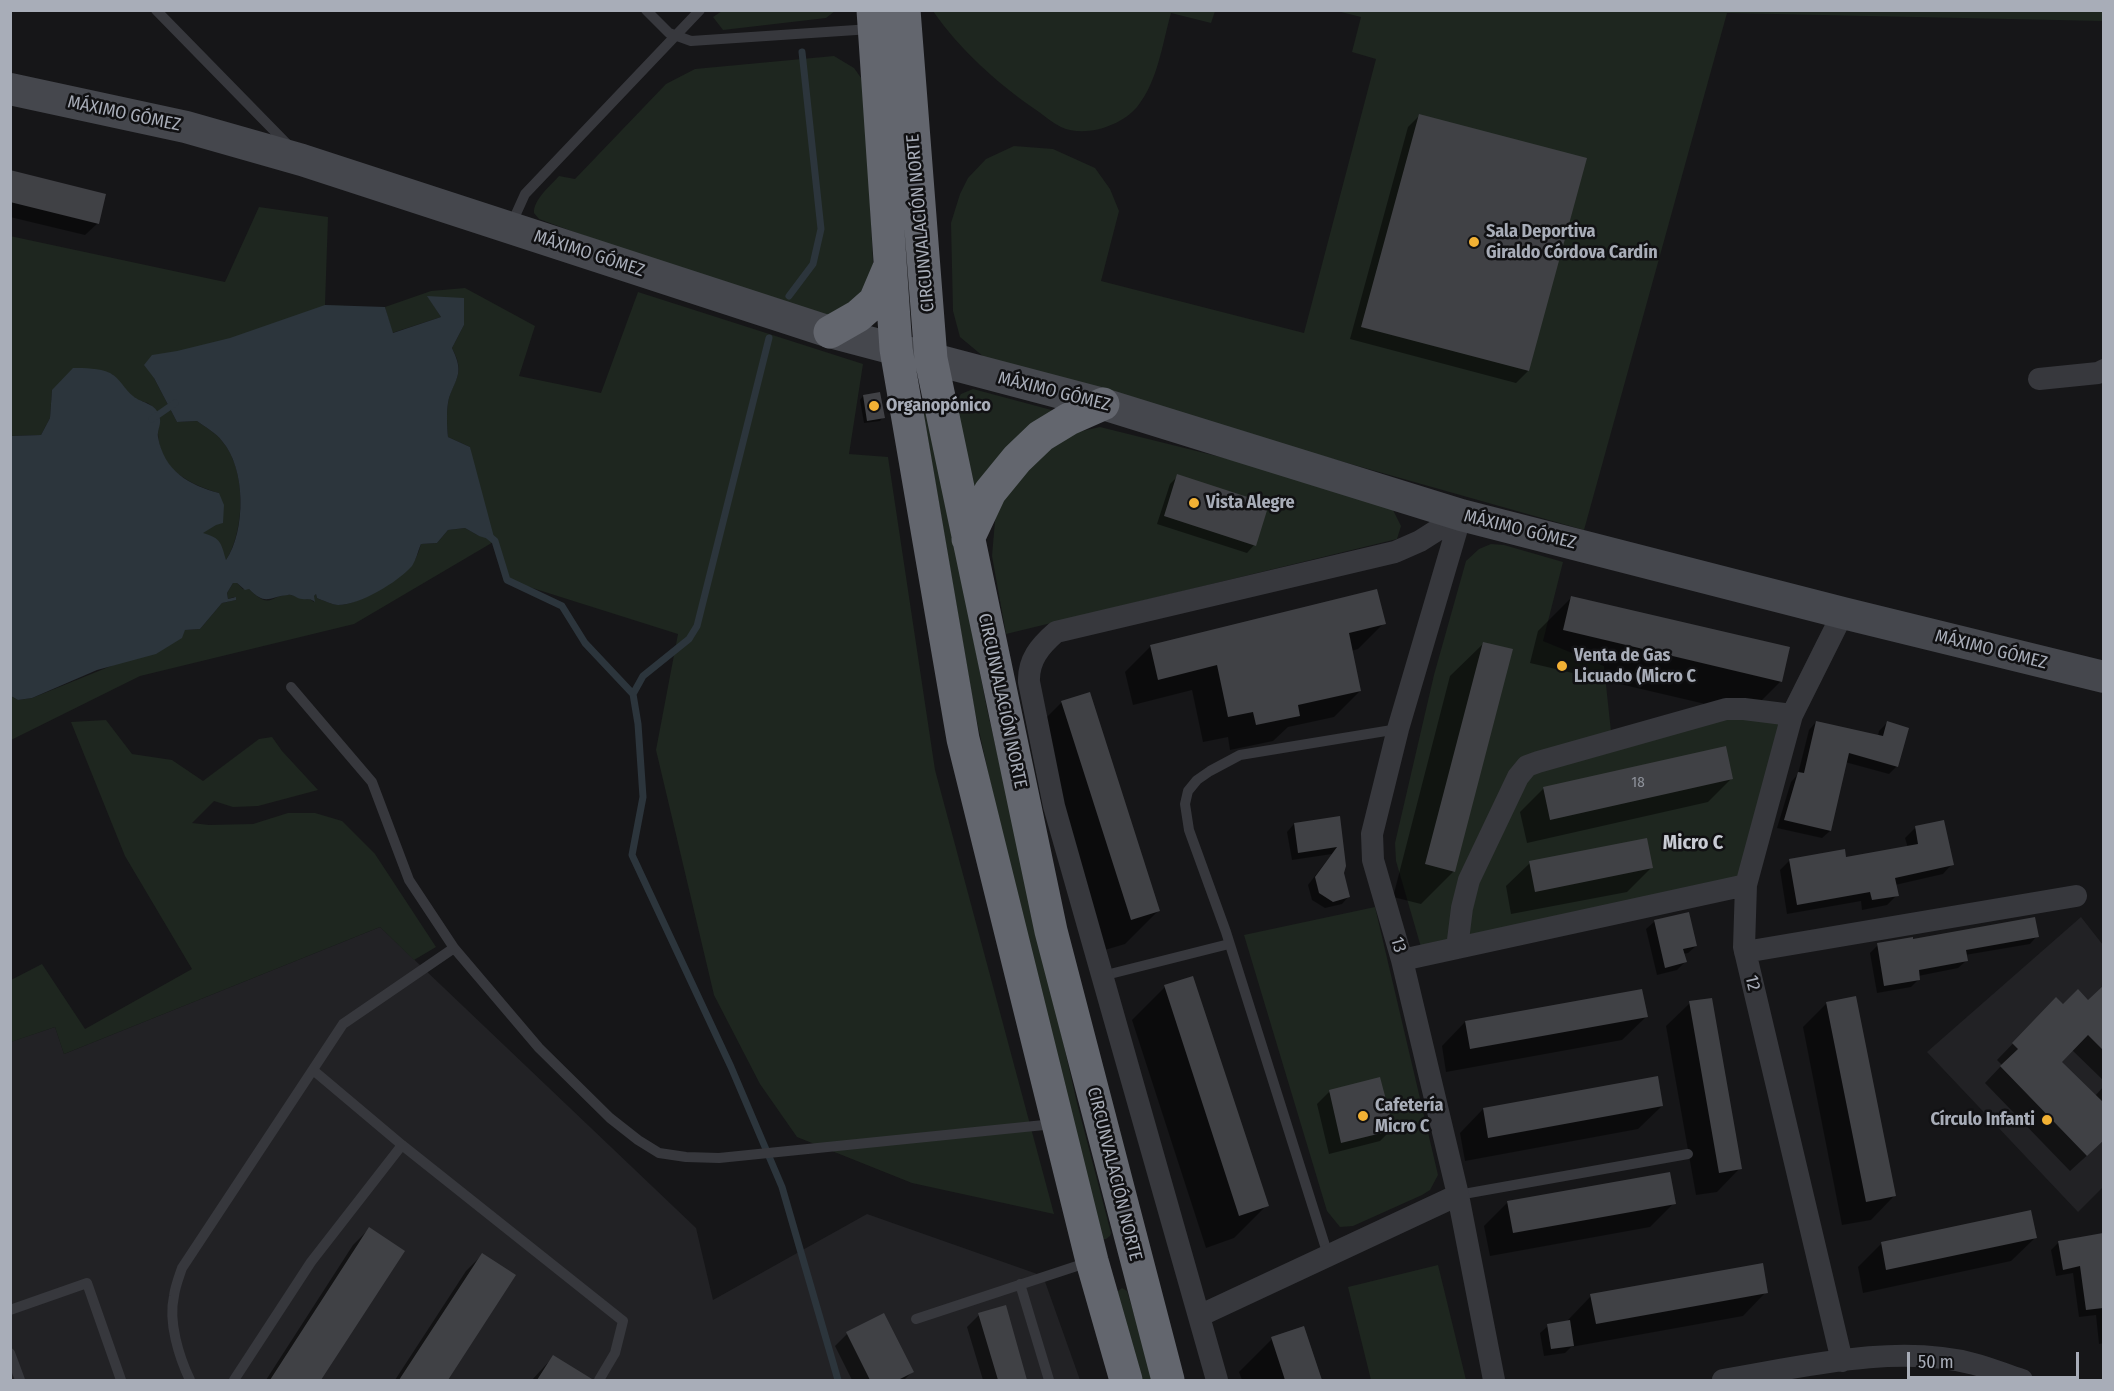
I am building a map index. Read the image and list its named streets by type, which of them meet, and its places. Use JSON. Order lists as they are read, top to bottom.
{
  "streets": {
    "highway": ["CIRCUNVALACIÓN NORTE"],
    "main road": ["MÁXIMO GÓMEZ"],
    "street": ["13", "12"]
  },
  "crossings": [
    ["MÁXIMO GÓMEZ", "CIRCUNVALACIÓN NORTE"],
    ["MÁXIMO GÓMEZ", "13"],
    ["MÁXIMO GÓMEZ", "12"]
  ],
  "districts": ["Micro C"],
  "places": [
    "Sala Deportiva Giraldo Córdova Cardín",
    "Organopónico",
    "Vista Alegre",
    "Venta de Gas Licuado (Micro C",
    "Cafetería Micro C",
    "Círculo Infanti"
  ],
  "house_numbers": ["18"],
  "scale_bar": "50 m"
}
